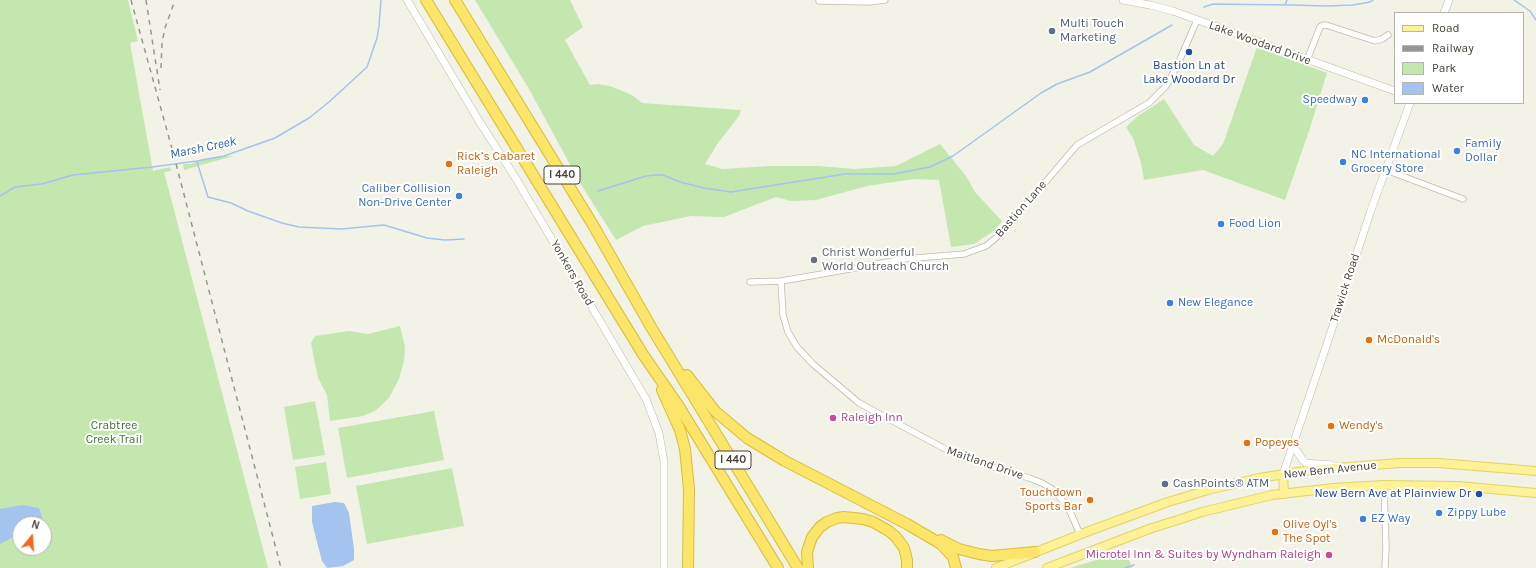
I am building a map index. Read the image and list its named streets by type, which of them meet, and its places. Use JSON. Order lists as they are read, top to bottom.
{
  "streets": {
    "highway": ["I 440"],
    "main road": ["New Bern Avenue"],
    "street": [
      "Lake Woodard Drive",
      "Bastion Lane",
      "Yonkers Road",
      "Trawick Road",
      "Maitland Drive"
    ]
  },
  "crossings": [
    ["Lake Woodard Drive", "Bastion Lane"],
    ["Bastion Lane", "Maitland Drive"],
    ["Trawick Road", "New Bern Avenue"],
    ["Maitland Drive", "New Bern Avenue"]
  ],
  "water": ["Marsh Creek"],
  "parks": ["Crabtree Creek Trail"],
  "places": [
    "Multi Touch Marketing",
    "Bastion Ln at Lake Woodard Dr",
    "Speedway",
    "Family Dollar",
    "NC International Grocery Store",
    "Rick’s Cabaret Raleigh",
    "Caliber Collision Non-Drive Center",
    "Food Lion",
    "Christ Wonderful World Outreach Church",
    "New Elegance",
    "McDonald's",
    "Raleigh Inn",
    "Wendy's",
    "Popeyes",
    "CashPoints® ATM",
    "New Bern Ave at Plainview Dr",
    "Touchdown Sports Bar",
    "Zippy Lube",
    "EZ Way",
    "Olive Oyl's The Spot",
    "Microtel Inn & Suites by Wyndham Raleigh"
  ],
  "legend": [
    "Road",
    "Railway",
    "Park",
    "Water"
  ],
  "north": "top"
}
